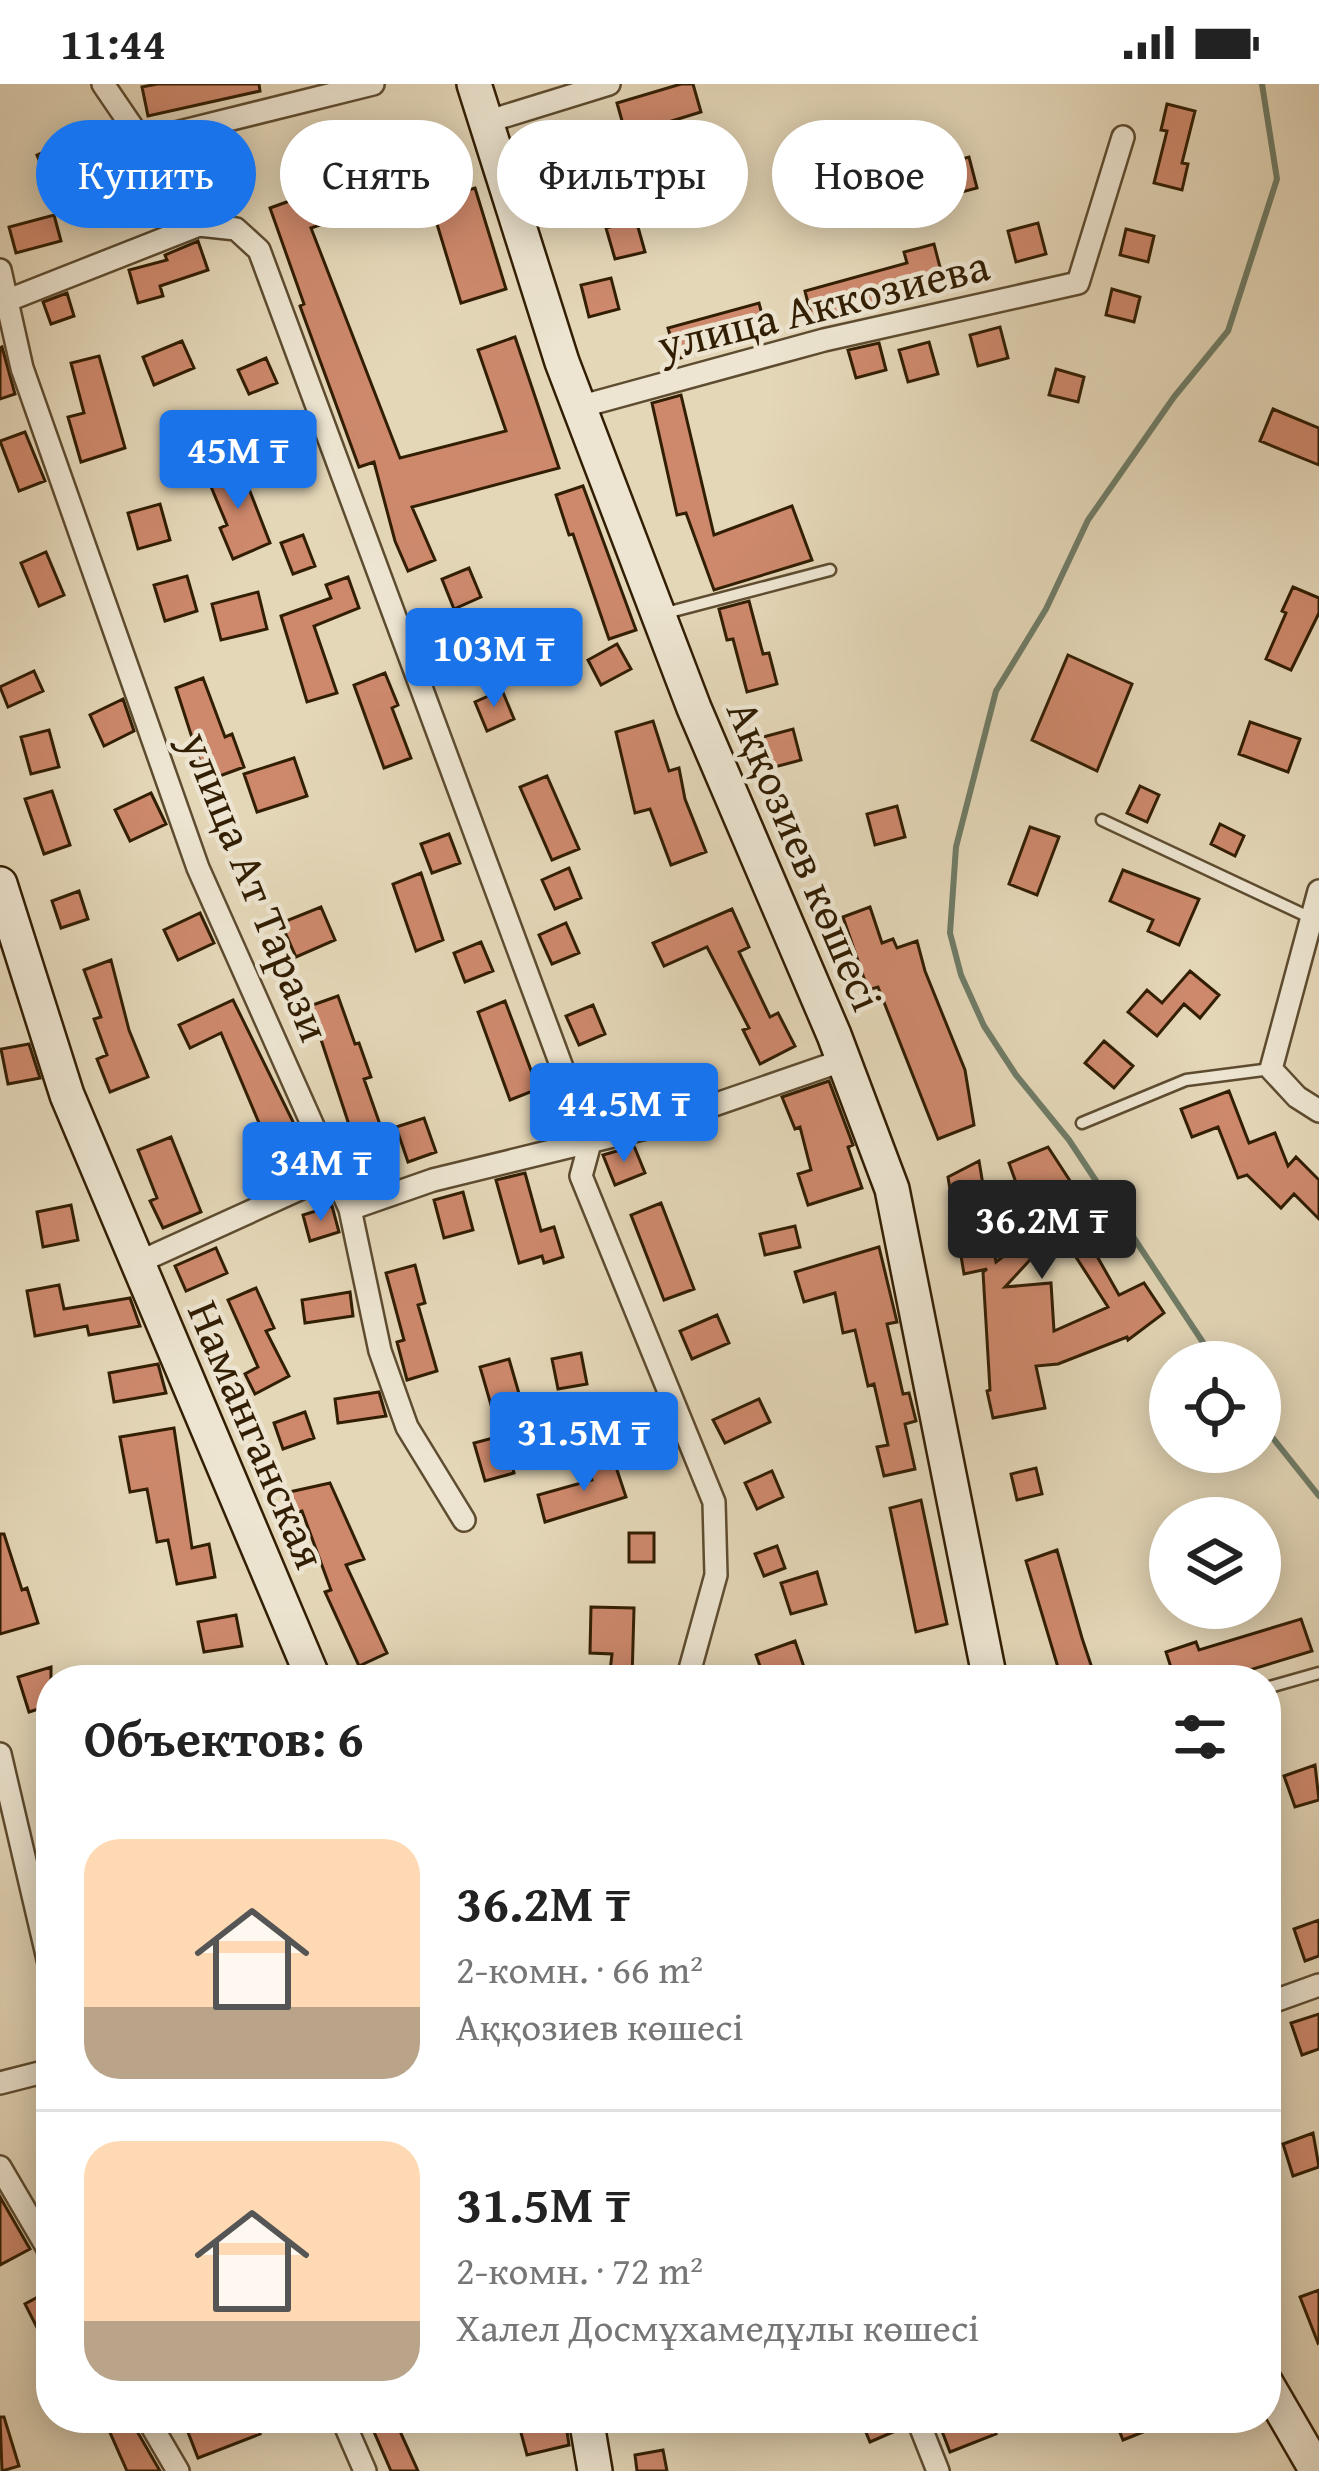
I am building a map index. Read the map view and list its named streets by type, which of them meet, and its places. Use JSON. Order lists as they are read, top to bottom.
{
  "streets": {
    "main road": ["Аққозиев көшесі", "Наманганская"],
    "street": ["улица Аккозиева", "улица Ат Тарази"]
  },
  "crossings": [
    ["улица Аккозиева", "Аққозиев көшесі"]
  ],
  "page": {
    "status": "11:44",
    "chip": [
      "Купить",
      "Снять",
      "Фильтры",
      "Новое"
    ],
    "price": [
      "45M ₸",
      "103M ₸",
      "44.5M ₸",
      "34M ₸",
      "36.2M ₸",
      "31.5M ₸"
    ],
    "heading": "Объектов: 6",
    "list": [
      {
        "name": "36.2M ₸",
        "note": "2-комн. · 66 m² · Аққозиев көшесі"
      },
      {
        "name": "31.5M ₸",
        "note": "2-комн. · 72 m² · Халел Досмұхамедұлы көшесі"
      }
    ]
  }
}
